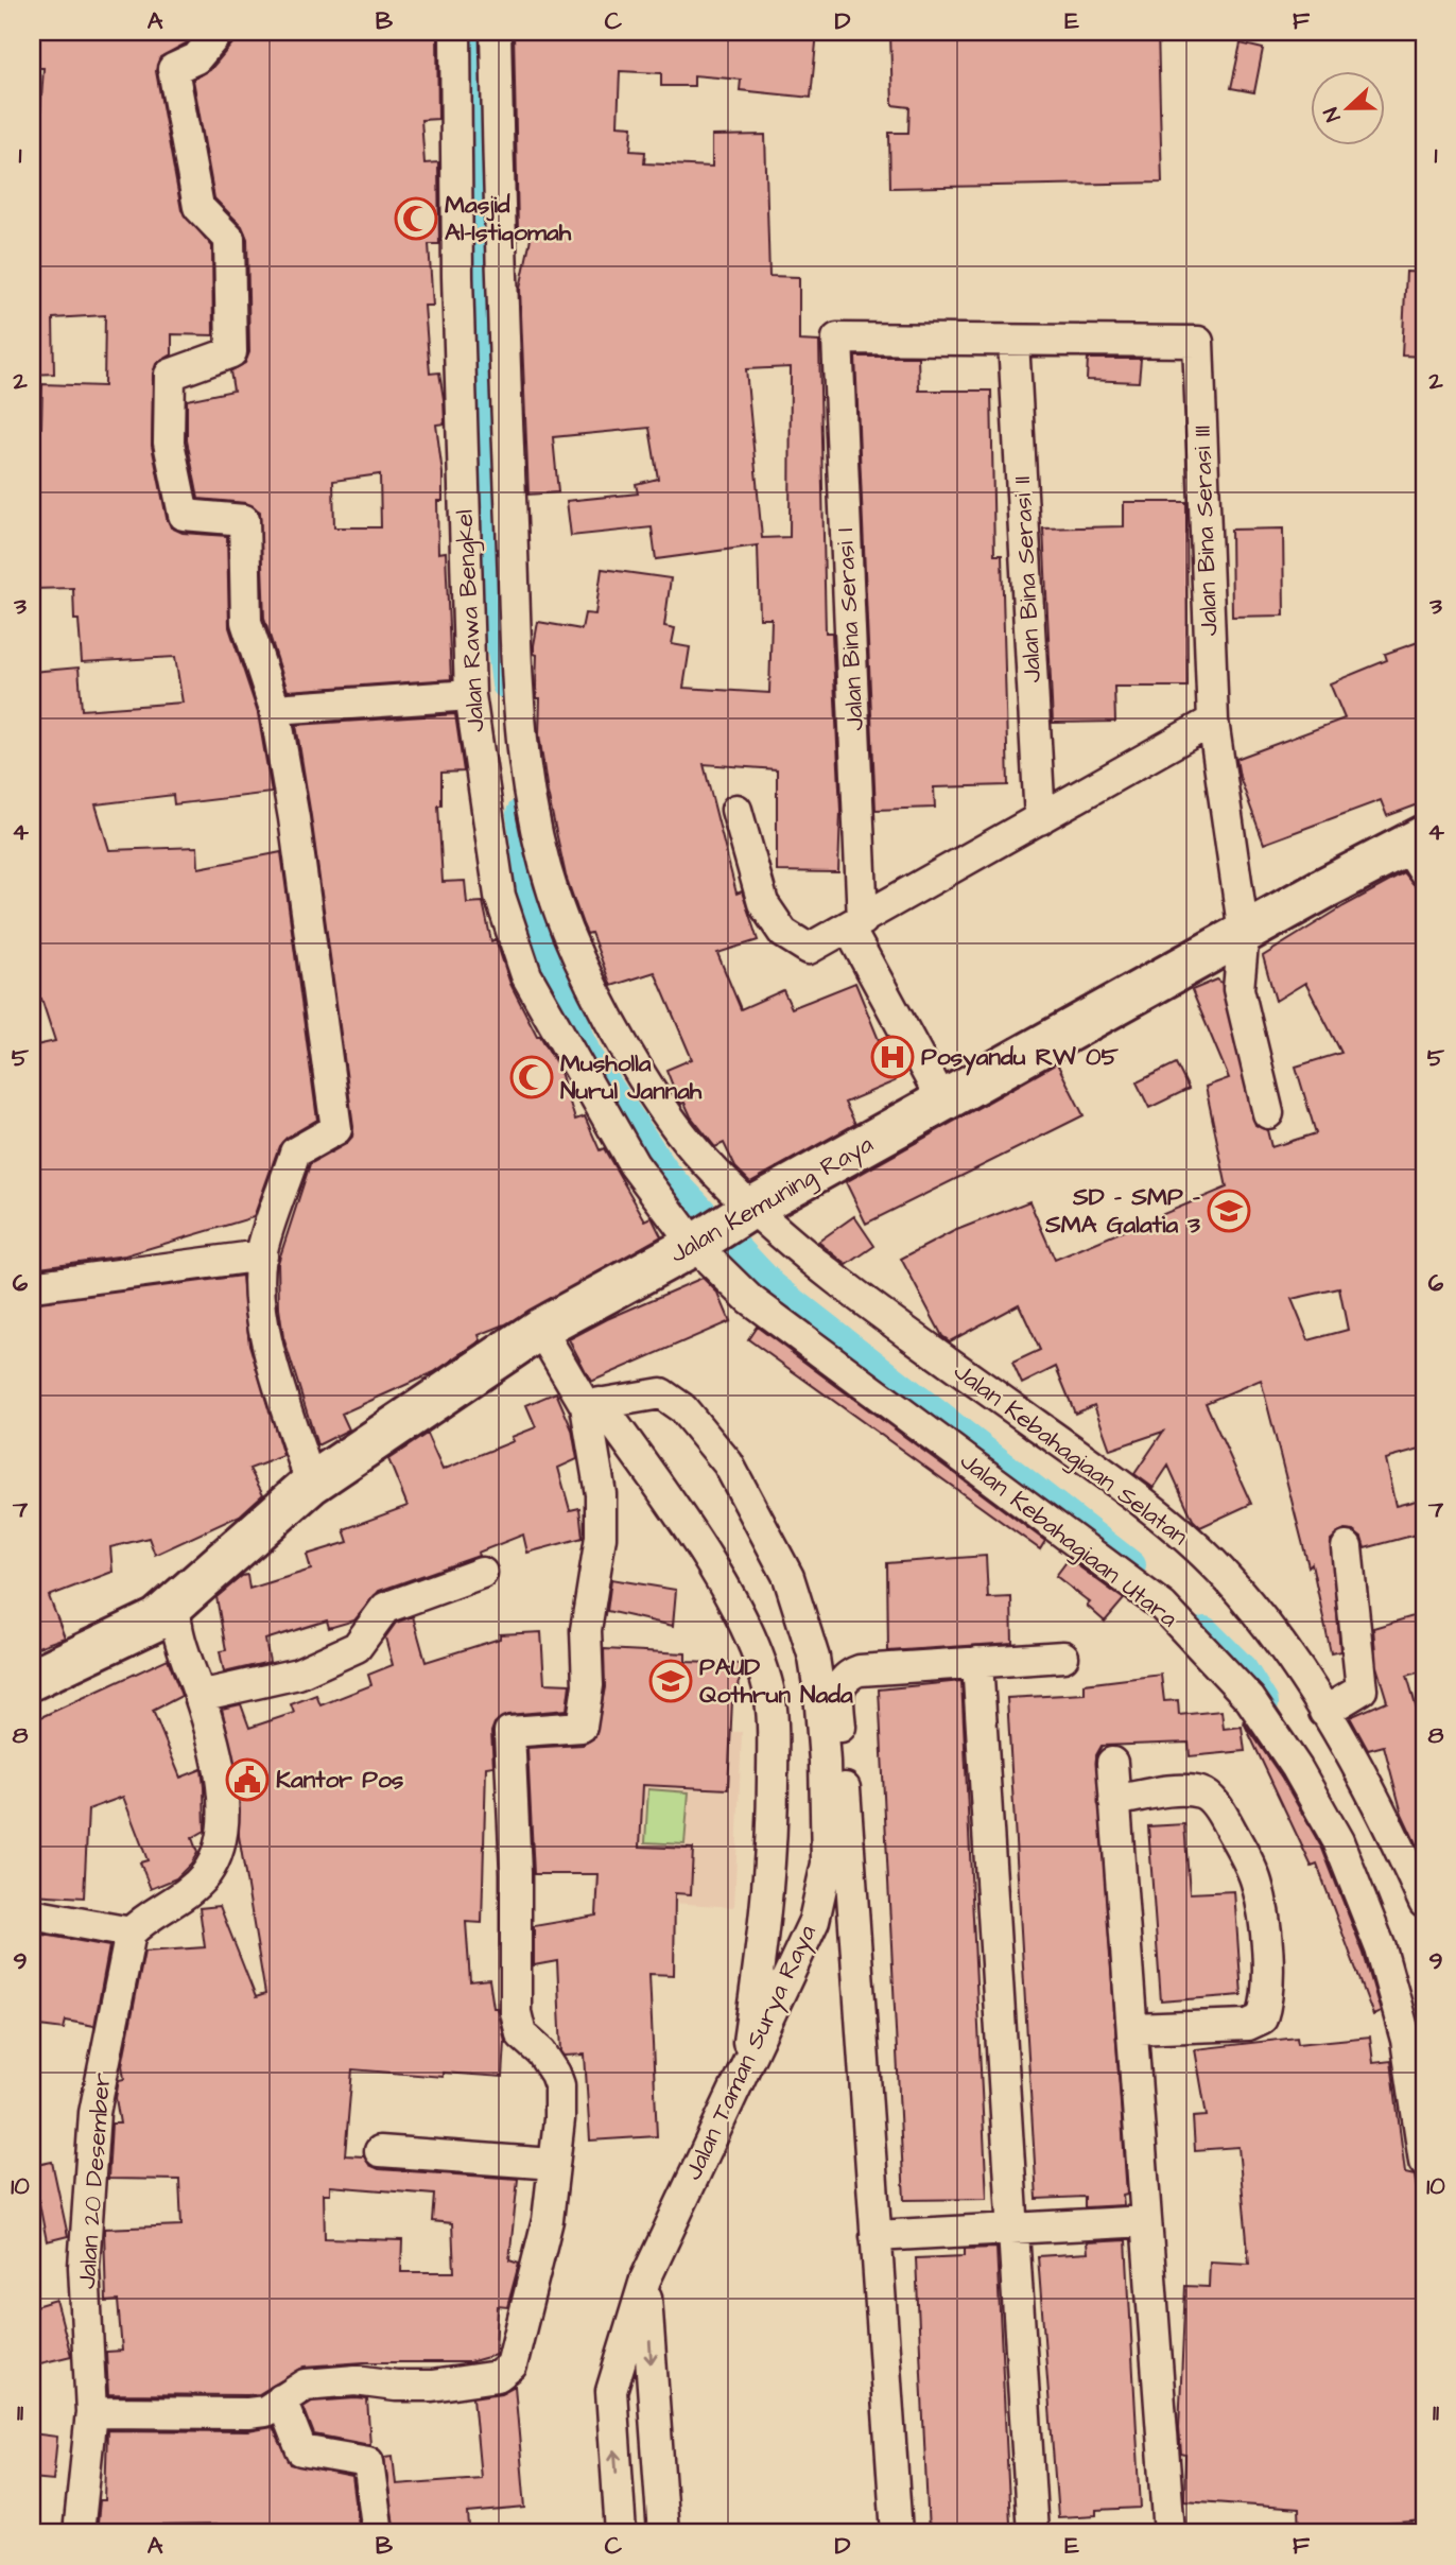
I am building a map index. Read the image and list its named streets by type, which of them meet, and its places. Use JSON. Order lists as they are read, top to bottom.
{
  "streets": {
    "street": [
      "Jalan Bina Serasi III",
      "Jalan Bina Serasi II",
      "Jalan Rawa Bengkel",
      "Jalan Bina Serasi I",
      "Jalan Kemuning Raya",
      "Jalan Kebahagiaan Selatan",
      "Jalan Kebahagiaan Utara",
      "Jalan Taman Surya Raya",
      "Jalan 20 Desember"
    ]
  },
  "crossings": [
    ["Jalan Bina Serasi III", "Jalan Bina Serasi II"],
    ["Jalan Bina Serasi III", "Jalan Bina Serasi I"],
    ["Jalan Bina Serasi III", "Jalan Kemuning Raya"],
    ["Jalan Bina Serasi II", "Jalan Bina Serasi I"],
    ["Jalan Rawa Bengkel", "Jalan Kemuning Raya"],
    ["Jalan Rawa Bengkel", "Jalan Kebahagiaan Selatan"],
    ["Jalan Rawa Bengkel", "Jalan Kebahagiaan Utara"],
    ["Jalan Kemuning Raya", "Jalan Kebahagiaan Selatan"],
    ["Jalan Kemuning Raya", "Jalan Kebahagiaan Utara"]
  ],
  "places": {
    "mosque": ["Masjid Al-Istiqomah", "Musholla Nurul Jannah"],
    "hospital": ["Posyandu RW 05"],
    "school or university": ["SD - SMP - SMA Galatia 3", "PAUD Qothrun Nada"],
    "public building": ["Kantor Pos"]
  },
  "north": "left",
  "grid": {
    "columns": [
      "A",
      "B",
      "C",
      "D",
      "E",
      "F"
    ],
    "rows": [
      "1",
      "2",
      "3",
      "4",
      "5",
      "6",
      "7",
      "8",
      "9",
      "10",
      "11"
    ]
  }
}
